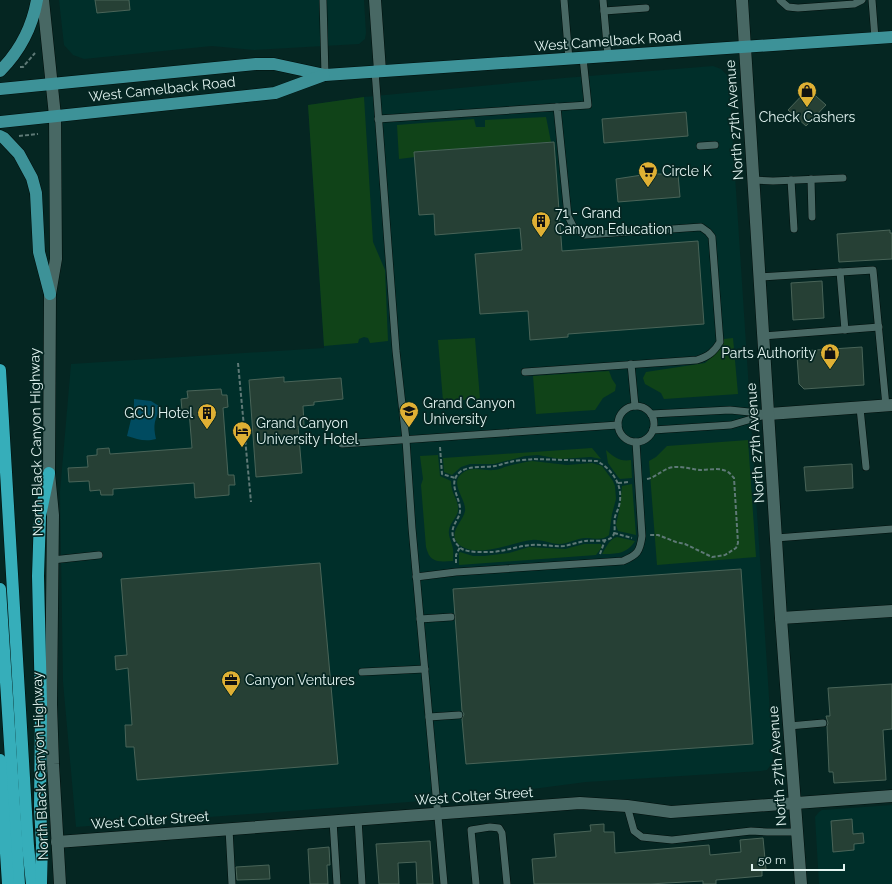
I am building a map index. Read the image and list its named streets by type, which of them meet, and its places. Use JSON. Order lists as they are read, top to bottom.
{
  "streets": {
    "main road": [
      "West Camelback Road",
      "North 27th Avenue",
      "North Black Canyon Highway",
      "West Colter Street"
    ]
  },
  "crossings": [
    ["West Camelback Road", "North 27th Avenue"],
    ["West Camelback Road", "North Black Canyon Highway"],
    ["North 27th Avenue", "West Colter Street"],
    ["North Black Canyon Highway", "West Colter Street"]
  ],
  "places": {
    "shop": ["Check Cashers", "Parts Authority"],
    "supermarket": ["Circle K"],
    "building": ["71 - Grand Canyon Education", "GCU Hotel"],
    "school or university": ["Grand Canyon University"],
    "hotel": ["Grand Canyon University Hotel"],
    "office": ["Canyon Ventures"]
  },
  "scale_bar": "50 m"
}
